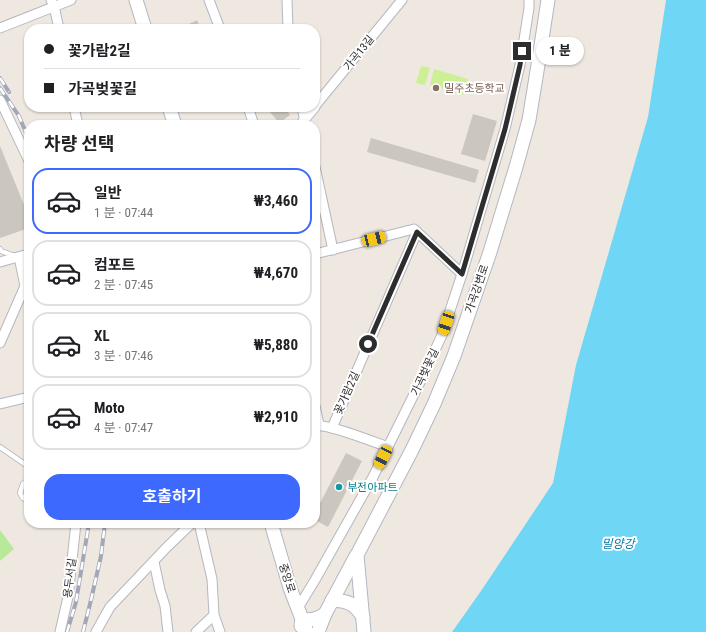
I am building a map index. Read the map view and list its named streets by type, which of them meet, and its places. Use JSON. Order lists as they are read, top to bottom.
{
  "streets": {
    "main road": ["가곡강변로", "중앙로"],
    "street": [
      "가곡13길",
      "가곡벚꽃길",
      "꽃가람2길",
      "용두서길"
    ]
  },
  "crossings": [
    ["가곡벚꽃길", "중앙로"]
  ],
  "water": ["밀양강"],
  "places": ["밀주초등학교", "부전아파트"],
  "page": {
    "banner": ["꽃가람2길", "가곡벚꽃길"],
    "bubble": "1 분",
    "heading": "차량 선택",
    "list": [
      {
        "name": "일반",
        "note": "1 분 · 07:44",
        "value": "₩3,460"
      },
      {
        "name": "컴포트",
        "note": "2 분 · 07:45",
        "value": "₩4,670"
      },
      {
        "name": "XL",
        "note": "3 분 · 07:46",
        "value": "₩5,880"
      },
      {
        "name": "Moto",
        "note": "4 분 · 07:47",
        "value": "₩2,910"
      }
    ],
    "buttons": "호출하기"
  }
}
